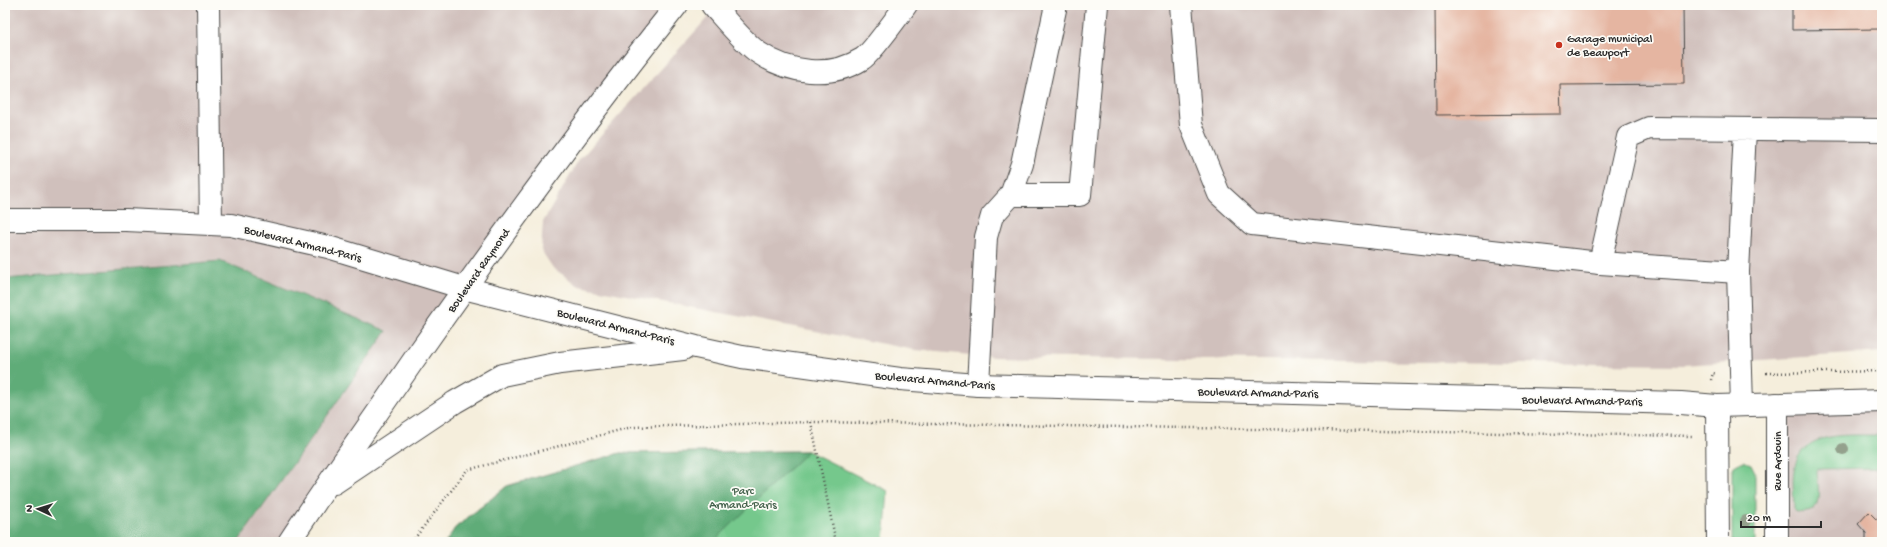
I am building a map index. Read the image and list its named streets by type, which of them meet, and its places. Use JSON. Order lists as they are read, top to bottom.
{
  "streets": {
    "street": ["Boulevard Armand-Paris", "Boulevard Raymond", "Rue Ardouin"]
  },
  "crossings": [
    ["Boulevard Armand-Paris", "Boulevard Raymond"],
    ["Boulevard Armand-Paris", "Rue Ardouin"]
  ],
  "parks": ["Parc Armand-Paris"],
  "places": ["Garage municipal de Beauport"],
  "scale_bar": "20 m",
  "north": "left"
}
